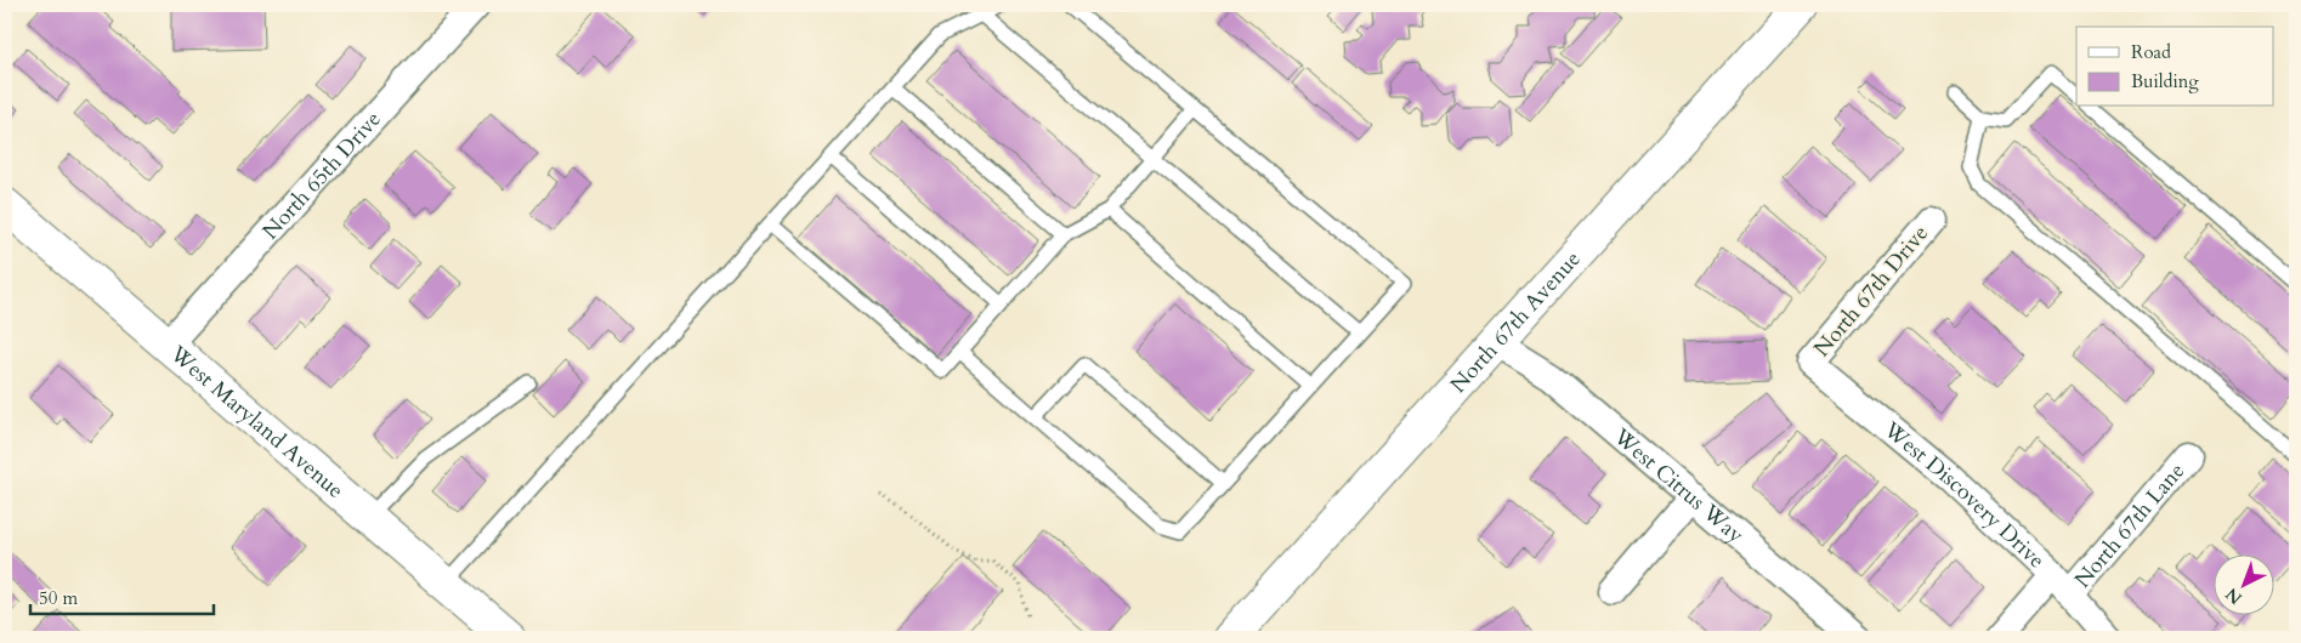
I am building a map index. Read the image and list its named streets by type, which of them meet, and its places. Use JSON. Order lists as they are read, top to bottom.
{
  "streets": {
    "main road": ["North 67th Avenue", "West Maryland Avenue"],
    "street": [
      "North 65th Drive",
      "North 67th Drive",
      "West Citrus Way",
      "West Discovery Drive",
      "North 67th Lane"
    ]
  },
  "crossings": [
    ["North 65th Drive", "West Maryland Avenue"],
    ["North 67th Drive", "West Discovery Drive"],
    ["North 67th Avenue", "West Citrus Way"],
    ["West Discovery Drive", "North 67th Lane"]
  ],
  "legend": ["Road", "Building"],
  "scale_bar": "50 m",
  "north": "bottom left"
}
